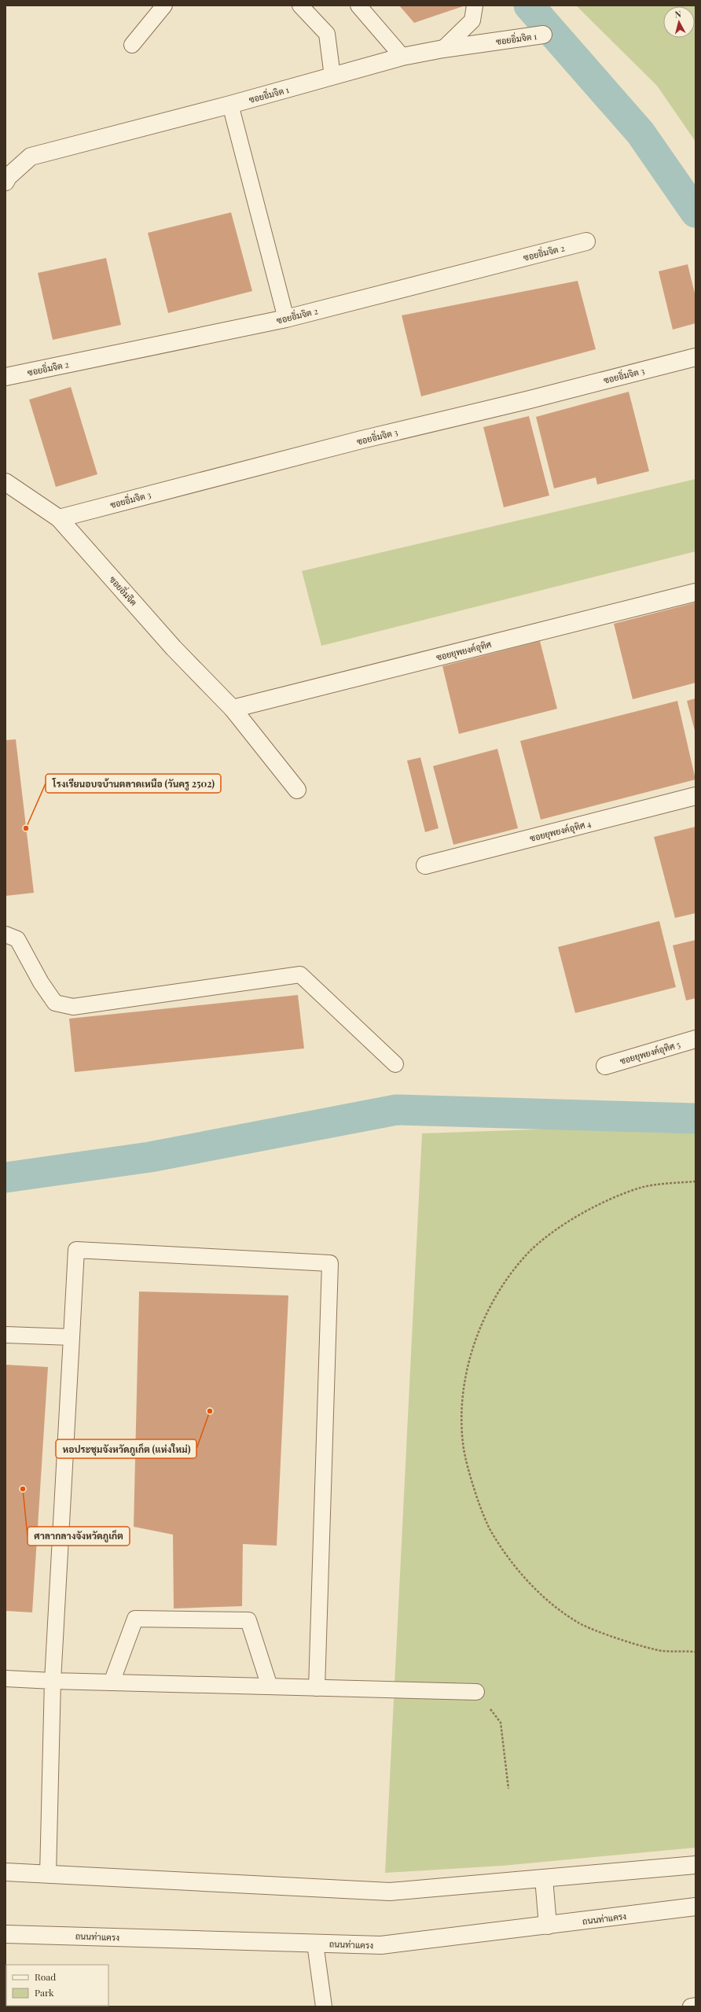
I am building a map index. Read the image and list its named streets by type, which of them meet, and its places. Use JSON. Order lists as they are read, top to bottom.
{
  "streets": {
    "street": [
      "ซอยอิ่มจิต 1",
      "ซอยอิ่มจิต 2",
      "ซอยอิ่มจิต 3",
      "ซอยอิ่มจิต",
      "ซอยยุพยงค์อุทิศ",
      "ซอยยุพยงค์อุทิศ 4",
      "ซอยยุพยงค์อุทิศ 5",
      "ถนนท่าแครง"
    ]
  },
  "crossings": [
    ["ซอยอิ่มจิต 3", "ซอยอิ่มจิต"],
    ["ซอยอิ่มจิต", "ซอยยุพยงค์อุทิศ"]
  ],
  "places": ["โรงเรียนอบจบ้านตลาดเหนือ (วันครู 2502)", "หอประชุมจังหวัดภูเก็ต (แห่งใหม่)", "ศาลากลางจังหวัดภูเก็ต"],
  "legend": ["Road", "Park"],
  "north": "top"
}
